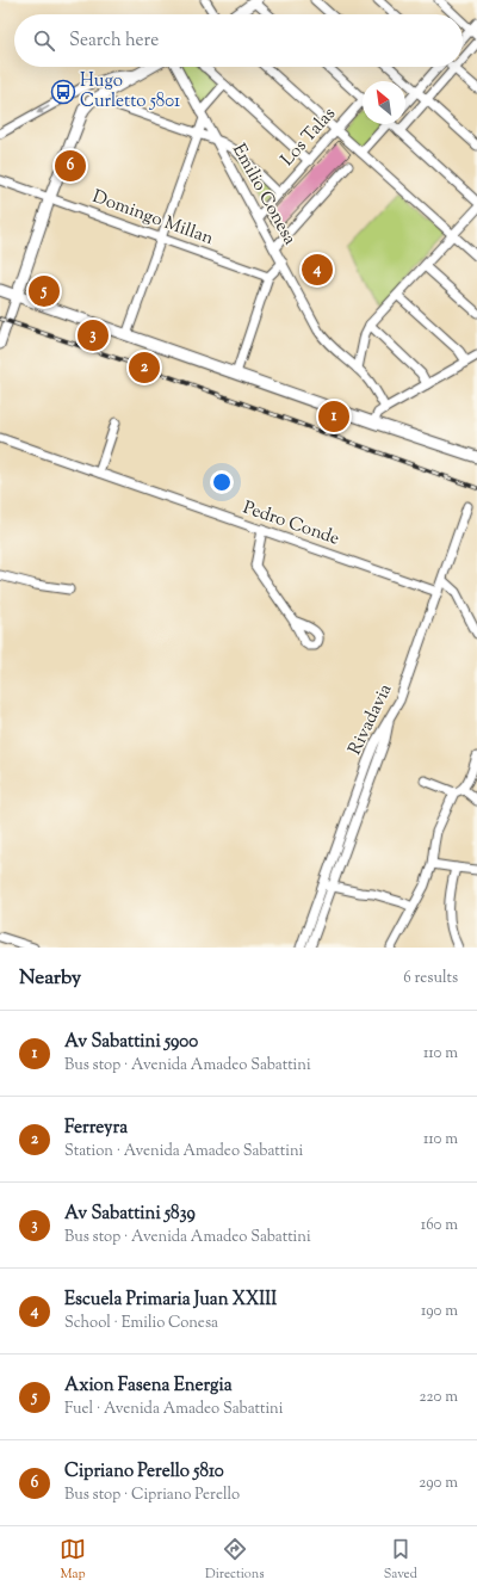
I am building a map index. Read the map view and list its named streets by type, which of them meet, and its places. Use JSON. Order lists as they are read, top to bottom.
{
  "streets": {
    "street": [
      "Los Talas",
      "Emilio Conesa",
      "Domingo Millan",
      "Pedro Conde",
      "Rivadavia"
    ]
  },
  "crossings": [
    ["Los Talas", "Emilio Conesa"],
    ["Pedro Conde", "Rivadavia"]
  ],
  "places": {
    "bus stop": ["Hugo Curletto 5801"]
  },
  "north": "top left",
  "page": {
    "search": "Search here",
    "pins": [
      "6",
      "4",
      "5",
      "3",
      "2",
      "1"
    ],
    "heading": ["Nearby", "6 results"],
    "list": [
      {
        "mark": "1",
        "name": "Av Sabattini 5900",
        "note": "Bus stop · Avenida Amadeo Sabattini",
        "value": "110 m"
      },
      {
        "mark": "2",
        "name": "Ferreyra",
        "note": "Station · Avenida Amadeo Sabattini",
        "value": "110 m"
      },
      {
        "mark": "3",
        "name": "Av Sabattini 5839",
        "note": "Bus stop · Avenida Amadeo Sabattini",
        "value": "160 m"
      },
      {
        "mark": "4",
        "name": "Escuela Primaria Juan XXIII",
        "note": "School · Emilio Conesa",
        "value": "190 m"
      },
      {
        "mark": "5",
        "name": "Axion Fasena Energia",
        "note": "Fuel · Avenida Amadeo Sabattini",
        "value": "220 m"
      },
      {
        "mark": "6",
        "name": "Cipriano Perello 5810",
        "note": "Bus stop · Cipriano Perello",
        "value": "290 m"
      }
    ],
    "nav": ["Map", "Directions", "Saved"]
  }
}
